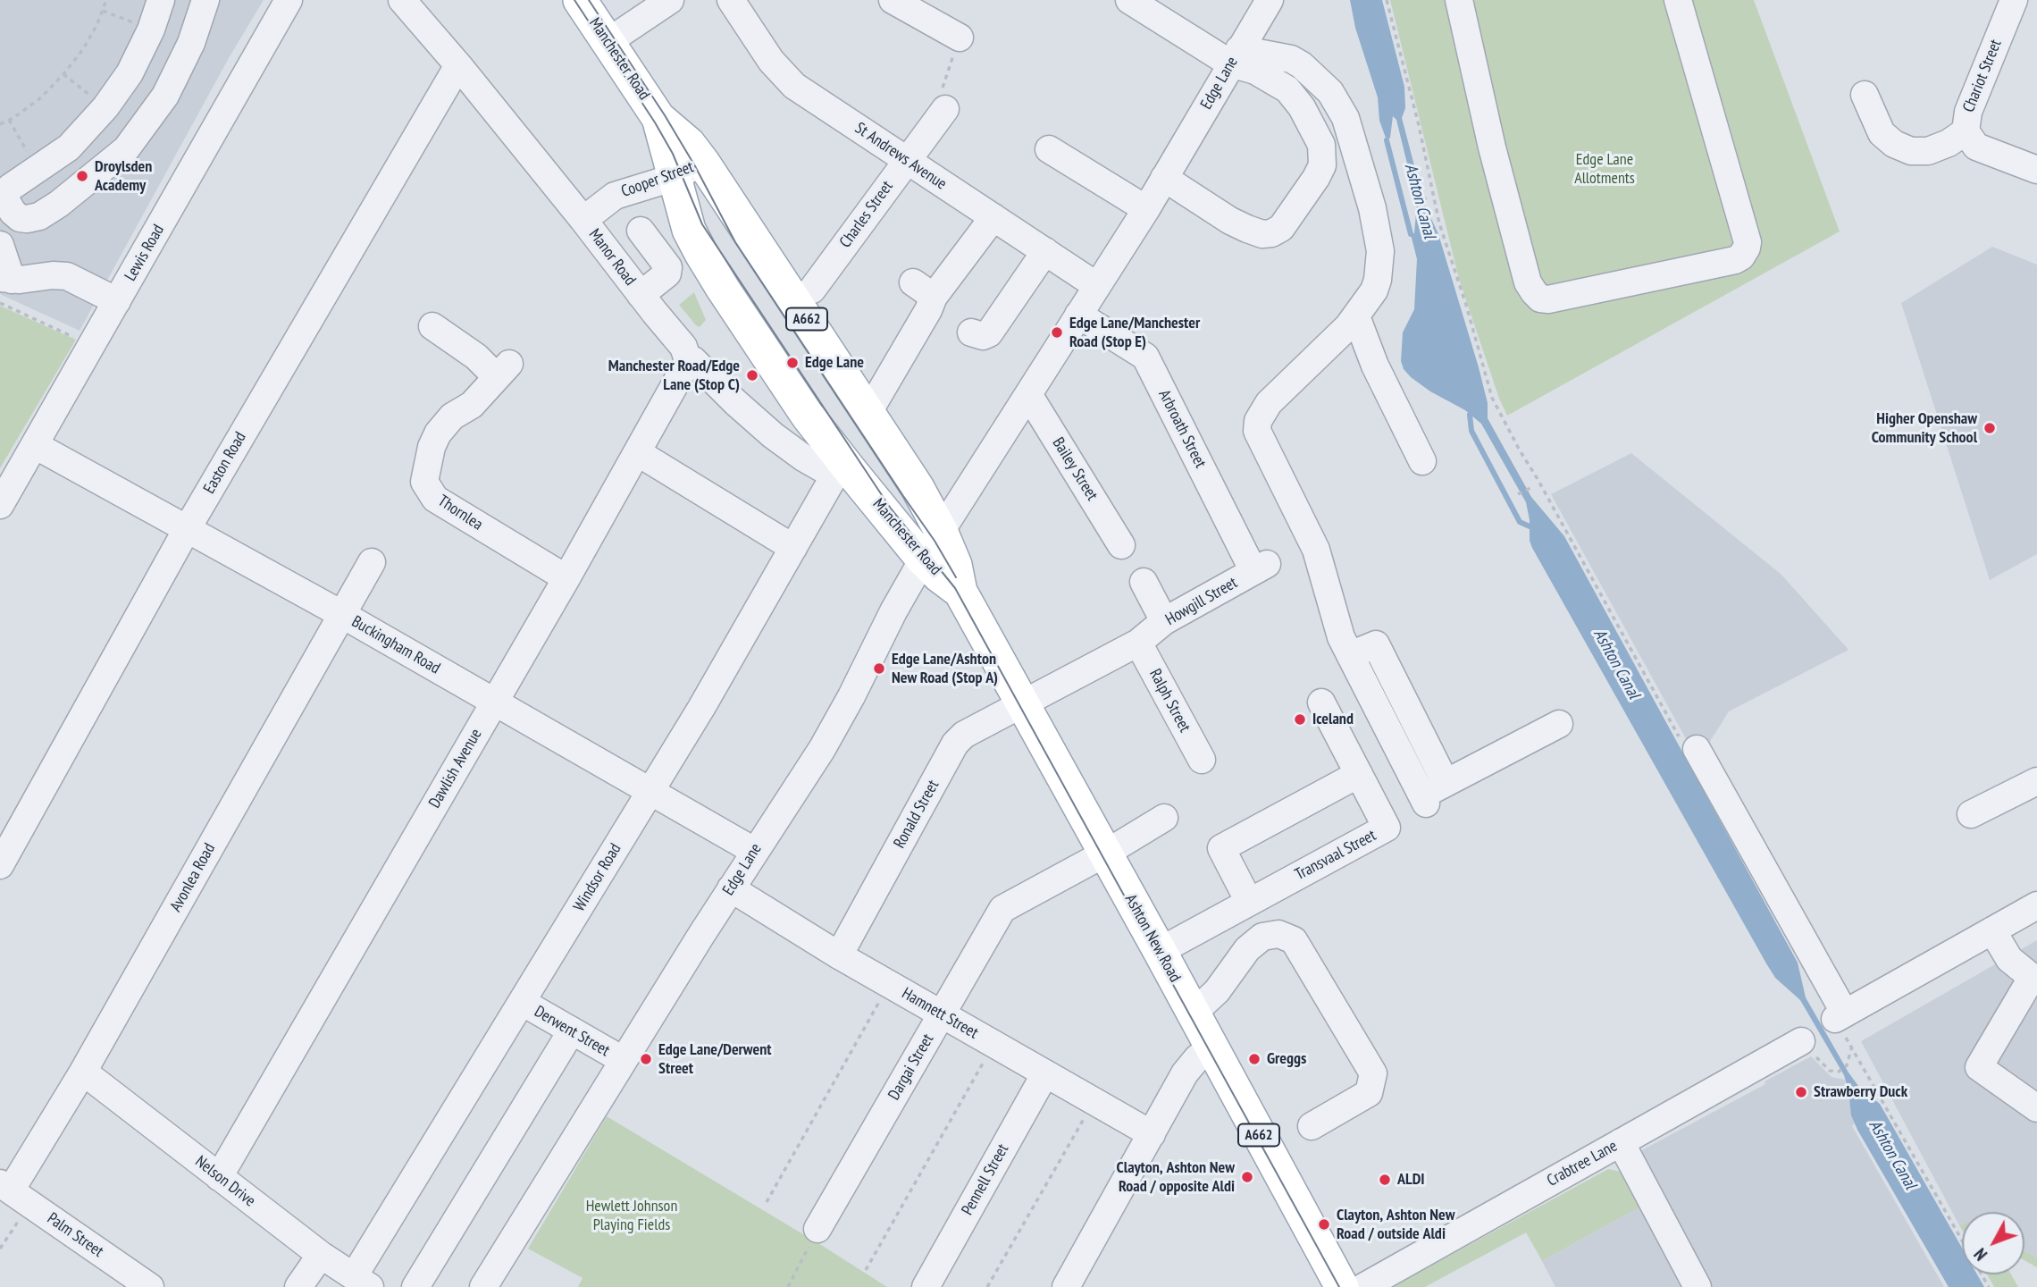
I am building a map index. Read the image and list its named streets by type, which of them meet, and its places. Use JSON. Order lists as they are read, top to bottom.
{
  "streets": {
    "main road": ["Manchester Road", "A662", "Ashton New Road"],
    "street": [
      "Chariot Street",
      "Edge Lane",
      "St Andrews Avenue",
      "Cooper Street",
      "Charles Street",
      "Lewis Road",
      "Manor Road",
      "Arbroath Street",
      "Easton Road",
      "Bailey Street",
      "Thornlea",
      "Howgill Street",
      "Buckingham Road",
      "Ralph Street",
      "Dawlish Avenue",
      "Ronald Street",
      "Transvaal Street",
      "Avonlea Road",
      "Windsor Road",
      "Hamnett Street",
      "Derwent Street",
      "Dargai Street",
      "Crabtree Lane",
      "Pennell Street",
      "Nelson Drive",
      "Palm Street"
    ]
  },
  "crossings": [
    ["Manchester Road", "Edge Lane"],
    ["Manchester Road", "Cooper Street"],
    ["Manchester Road", "Manor Road"],
    ["Manchester Road", "Windsor Road"],
    ["Manchester Road", "Ashton New Road"],
    ["Edge Lane", "St Andrews Avenue"],
    ["Edge Lane", "Arbroath Street"],
    ["Edge Lane", "Bailey Street"],
    ["Edge Lane", "Buckingham Road"],
    ["Edge Lane", "Hamnett Street"],
    ["Edge Lane", "Derwent Street"],
    ["St Andrews Avenue", "Charles Street"],
    ["Cooper Street", "Manor Road"],
    ["Lewis Road", "Buckingham Road"],
    ["Manor Road", "Easton Road"],
    ["Manor Road", "Dawlish Avenue"],
    ["Manor Road", "Windsor Road"],
    ["Arbroath Street", "Howgill Street"],
    ["Easton Road", "Buckingham Road"],
    ["Thornlea", "Dawlish Avenue"],
    ["Howgill Street", "Ralph Street"],
    ["Howgill Street", "Ronald Street"],
    ["Howgill Street", "Ashton New Road"],
    ["Buckingham Road", "Dawlish Avenue"],
    ["Buckingham Road", "Avonlea Road"],
    ["Buckingham Road", "Windsor Road"],
    ["Dawlish Avenue", "Nelson Drive"],
    ["Ronald Street", "Ashton New Road"],
    ["Ronald Street", "Hamnett Street"],
    ["Transvaal Street", "Ashton New Road"],
    ["Avonlea Road", "Nelson Drive"],
    ["Avonlea Road", "Palm Street"],
    ["Windsor Road", "Derwent Street"],
    ["Windsor Road", "Nelson Drive"],
    ["Ashton New Road", "Dargai Street"],
    ["Hamnett Street", "Dargai Street"],
    ["Hamnett Street", "Pennell Street"]
  ],
  "water": ["Ashton Canal"],
  "parks": ["Edge Lane Allotments", "Hewlett Johnson Playing Fields"],
  "places": [
    "Droylsden Academy",
    "Edge Lane/Manchester Road (Stop E)",
    "Edge Lane",
    "Manchester Road/Edge Lane (Stop C)",
    "Higher Openshaw Community School",
    "Edge Lane/Ashton New Road (Stop A)",
    "Iceland",
    "Edge Lane/Derwent Street",
    "Greggs",
    "Strawberry Duck",
    "Clayton, Ashton New Road / opposite Aldi",
    "ALDI",
    "Clayton, Ashton New Road / outside Aldi"
  ],
  "north": "bottom left"
}
